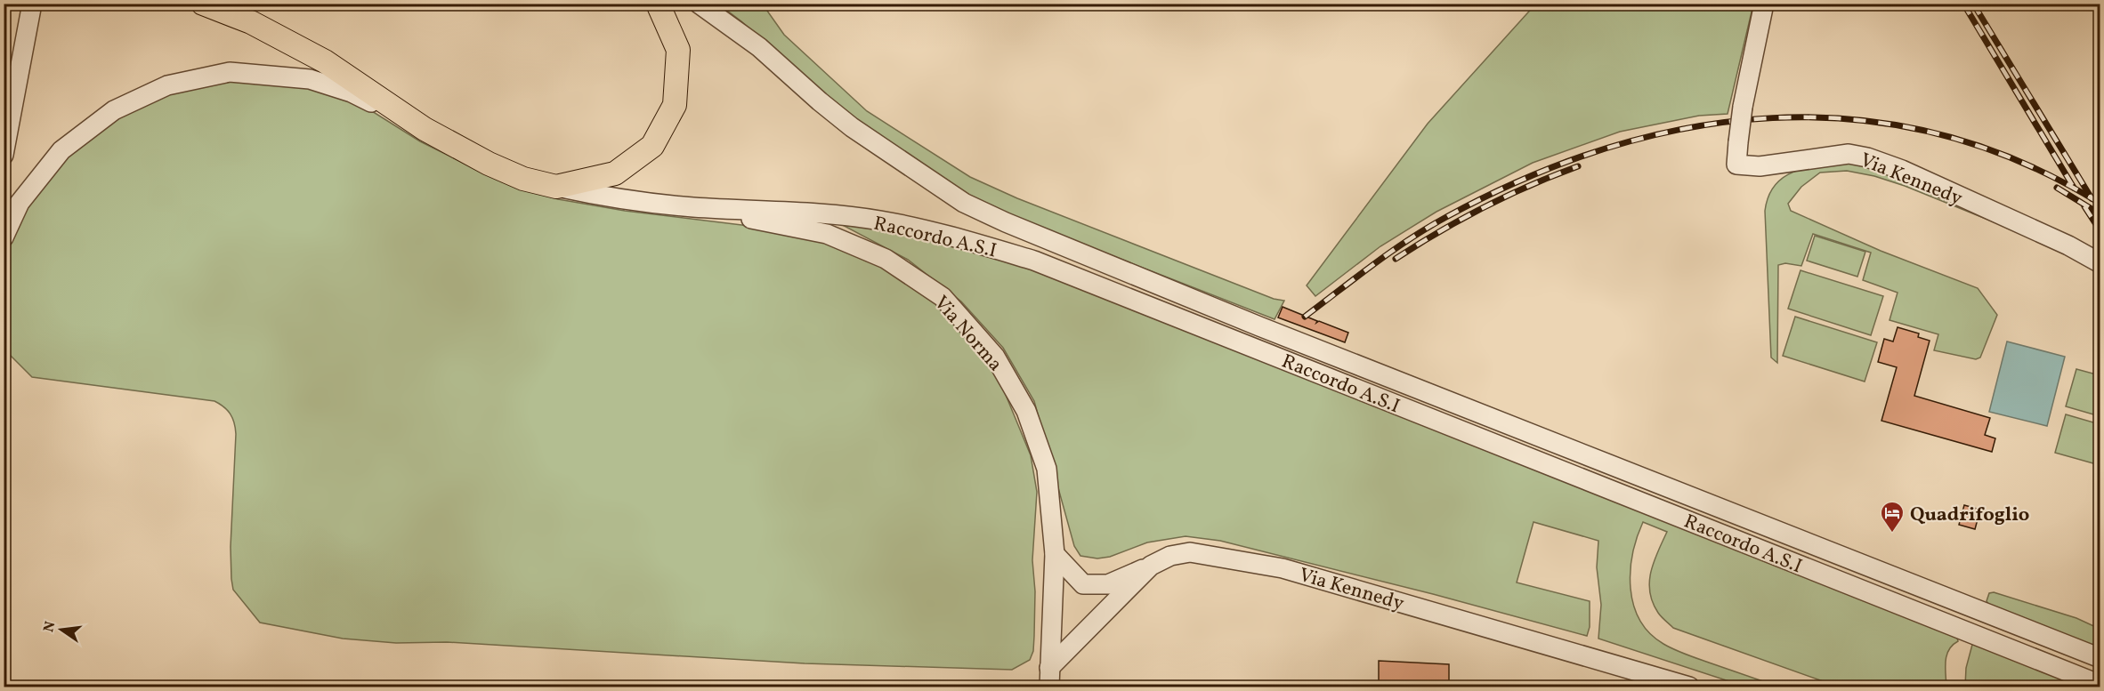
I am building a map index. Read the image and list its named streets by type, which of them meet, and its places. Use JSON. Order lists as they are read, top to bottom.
{
  "streets": {
    "street": ["Via Kennedy", "Raccordo A.S.I", "Via Norma"]
  },
  "crossings": [
    ["Via Kennedy", "Via Norma"],
    ["Raccordo A.S.I", "Via Norma"]
  ],
  "places": {
    "hotel": ["Quadrifoglio"]
  },
  "north": "left"
}
